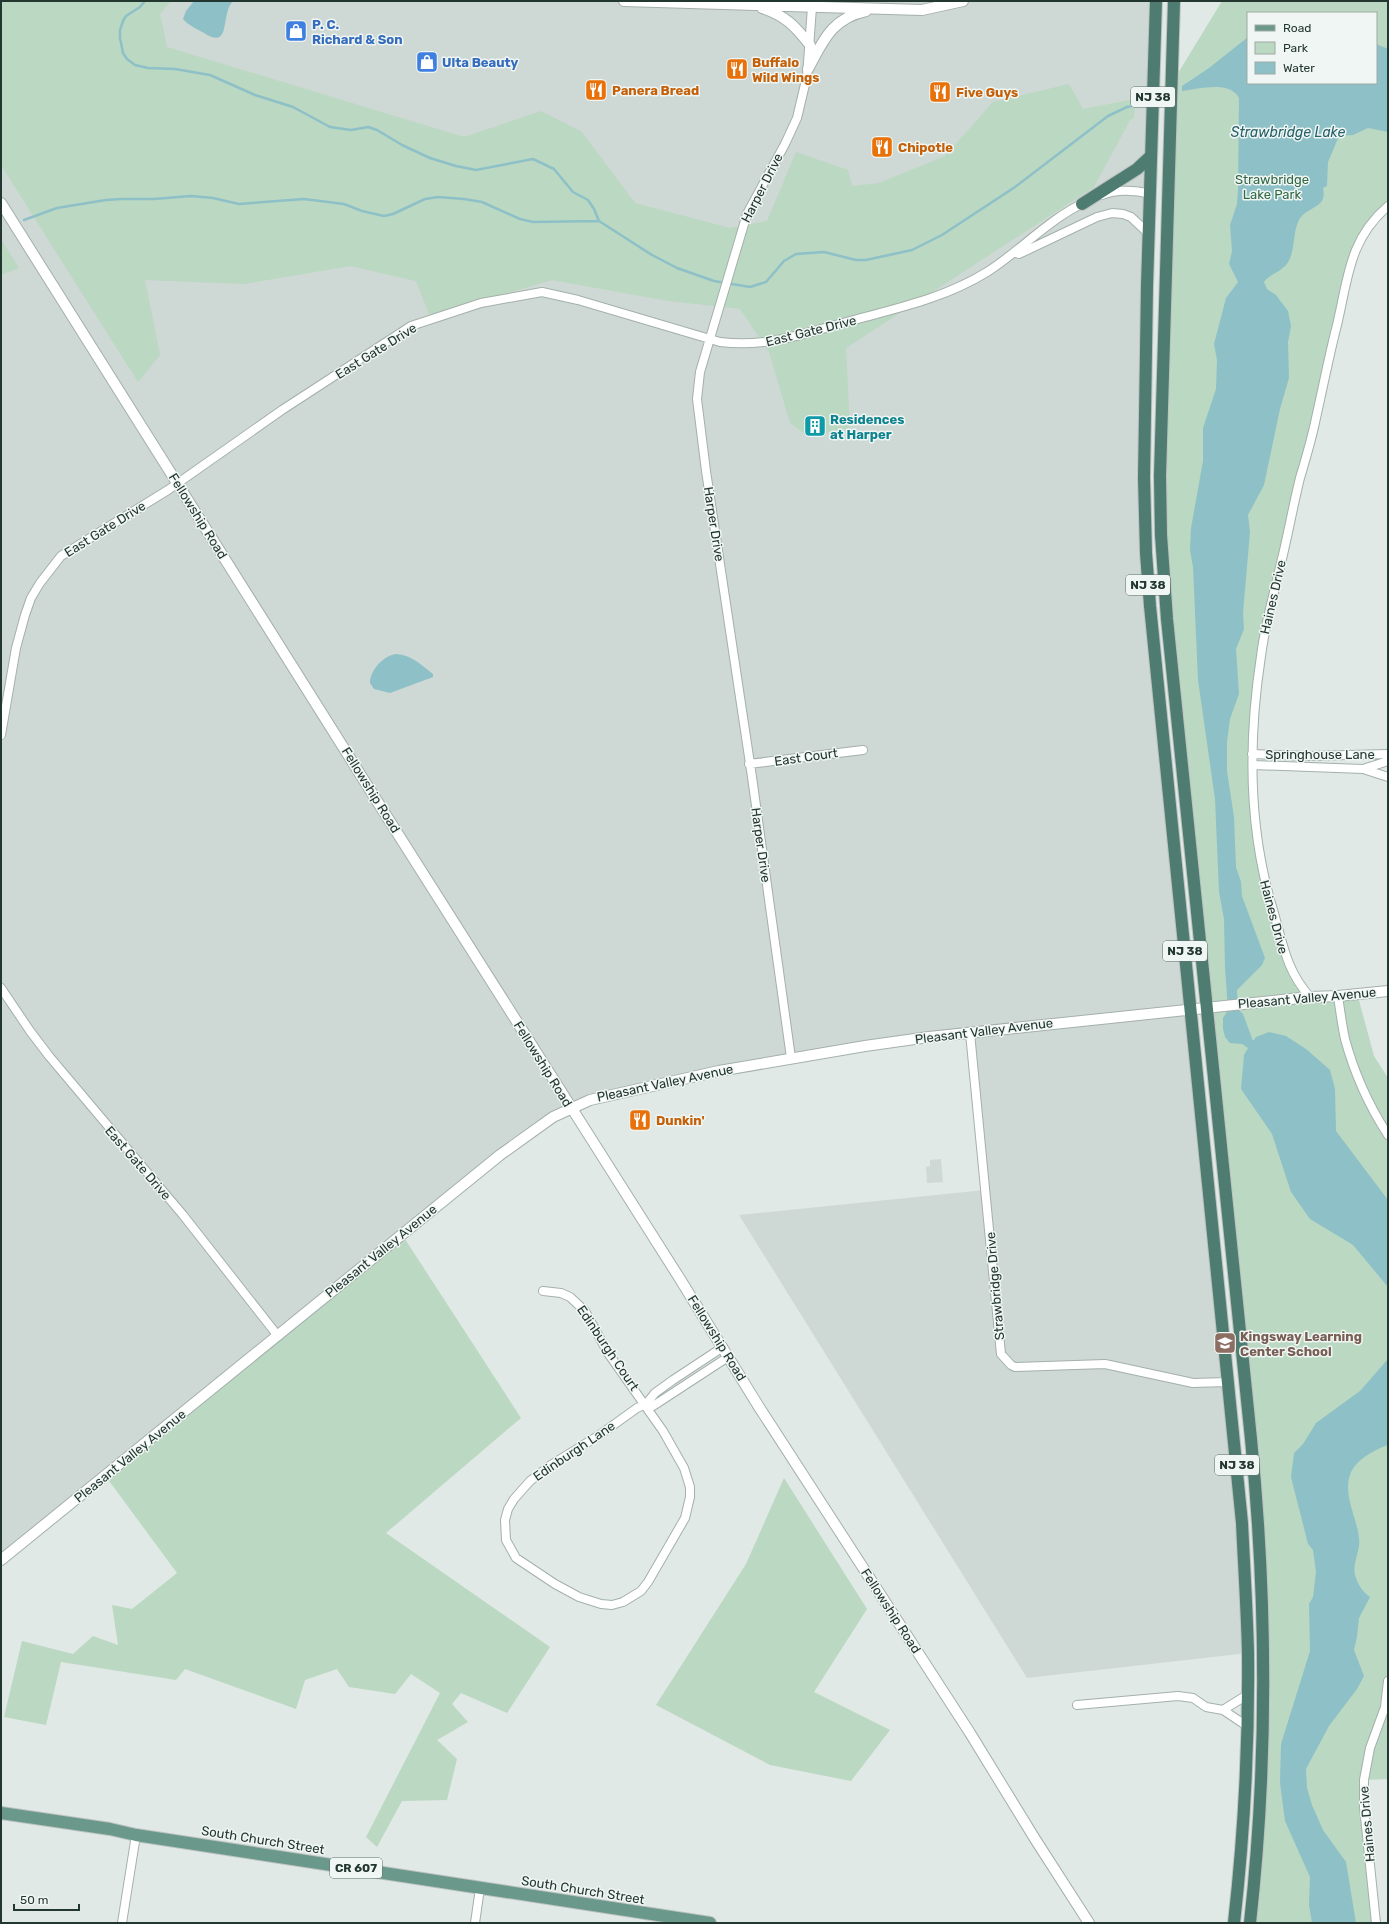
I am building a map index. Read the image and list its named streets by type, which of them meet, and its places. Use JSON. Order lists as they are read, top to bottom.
{
  "streets": {
    "highway": ["NJ 38"],
    "main road": ["South Church Street", "CR 607"],
    "street": [
      "Harper Drive",
      "East Gate Drive",
      "Fellowship Road",
      "Haines Drive",
      "Springhouse Lane",
      "East Court",
      "Pleasant Valley Avenue",
      "Strawbridge Drive",
      "Edinburgh Court",
      "Edinburgh Lane"
    ]
  },
  "crossings": [
    ["NJ 38", "East Gate Drive"],
    ["NJ 38", "Pleasant Valley Avenue"],
    ["NJ 38", "Strawbridge Drive"],
    ["Harper Drive", "East Gate Drive"],
    ["Harper Drive", "East Court"],
    ["Harper Drive", "Pleasant Valley Avenue"],
    ["East Gate Drive", "Fellowship Road"],
    ["East Gate Drive", "Pleasant Valley Avenue"],
    ["Fellowship Road", "Pleasant Valley Avenue"],
    ["Fellowship Road", "Edinburgh Lane"],
    ["Haines Drive", "Springhouse Lane"],
    ["Haines Drive", "Pleasant Valley Avenue"],
    ["Pleasant Valley Avenue", "Strawbridge Drive"],
    ["Edinburgh Court", "Edinburgh Lane"]
  ],
  "water": ["Strawbridge Lake"],
  "parks": ["Strawbridge Lake Park"],
  "places": {
    "shop": ["P. C. Richard & Son", "Ulta Beauty"],
    "restaurant": [
      "Buffalo Wild Wings",
      "Panera Bread",
      "Five Guys",
      "Chipotle",
      "Dunkin'"
    ],
    "building": ["Residences at Harper"],
    "school or university": ["Kingsway Learning Center School"]
  },
  "legend": ["Road", "Park", "Water"],
  "scale_bar": "50 m"
}
